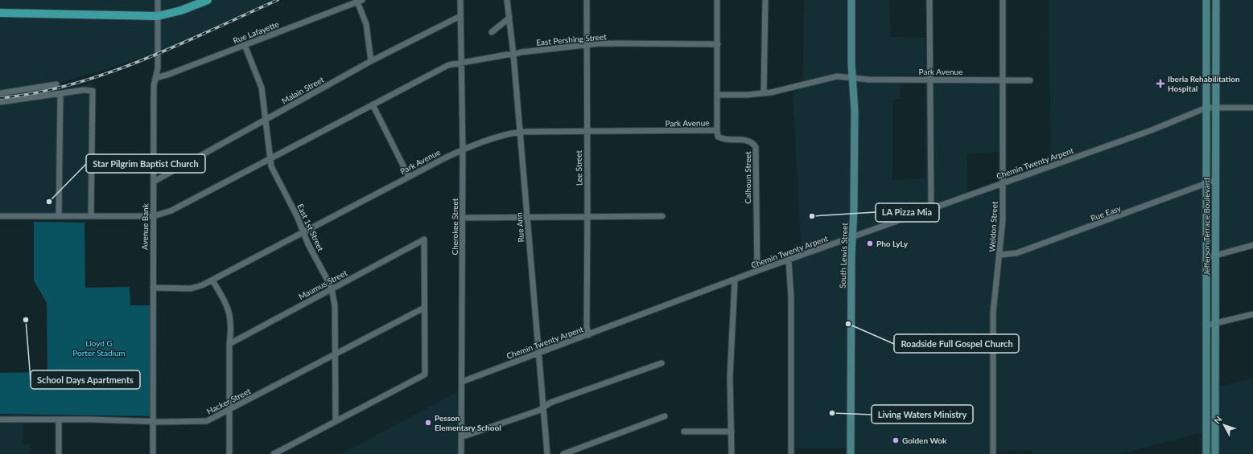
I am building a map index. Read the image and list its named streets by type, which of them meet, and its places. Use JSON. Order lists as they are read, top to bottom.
{
  "streets": {
    "street": [
      "Rue Lafayette",
      "East Pershing Street",
      "Park Avenue",
      "Malain Street",
      "Chemin Twenty Arpent",
      "Lee Street",
      "Calhoun Street",
      "Rue Easy",
      "Avenue Bank",
      "Cherokee Street",
      "Weldon Street",
      "Jefferson Terrace Boulevard",
      "East 1st Street",
      "Rue Ann",
      "South Lewis Street",
      "Maumus Street",
      "Hacker Street"
    ]
  },
  "crossings": [
    ["Rue Lafayette", "Avenue Bank"],
    ["Rue Lafayette", "East 1st Street"],
    ["East Pershing Street", "Lee Street"],
    ["East Pershing Street", "Avenue Bank"],
    ["East Pershing Street", "Cherokee Street"],
    ["East Pershing Street", "East 1st Street"],
    ["East Pershing Street", "Rue Ann"],
    ["Park Avenue", "Lee Street"],
    ["Park Avenue", "Calhoun Street"],
    ["Park Avenue", "Avenue Bank"],
    ["Park Avenue", "Cherokee Street"],
    ["Park Avenue", "Weldon Street"],
    ["Park Avenue", "East 1st Street"],
    ["Park Avenue", "Rue Ann"],
    ["Park Avenue", "South Lewis Street"],
    ["Malain Street", "Avenue Bank"],
    ["Malain Street", "Cherokee Street"],
    ["Malain Street", "East 1st Street"],
    ["Chemin Twenty Arpent", "Lee Street"],
    ["Chemin Twenty Arpent", "Calhoun Street"],
    ["Chemin Twenty Arpent", "Cherokee Street"],
    ["Chemin Twenty Arpent", "Weldon Street"],
    ["Chemin Twenty Arpent", "Jefferson Terrace Boulevard"],
    ["Chemin Twenty Arpent", "Rue Ann"],
    ["Chemin Twenty Arpent", "South Lewis Street"],
    ["Rue Easy", "Weldon Street"],
    ["Rue Easy", "Jefferson Terrace Boulevard"],
    ["Avenue Bank", "Hacker Street"],
    ["East 1st Street", "Maumus Street"],
    ["East 1st Street", "Hacker Street"],
    ["Maumus Street", "Hacker Street"]
  ],
  "parks": ["Lloyd G Porter Stadium"],
  "places": {
    "health": ["Iberia Rehabilitation Hospital"],
    "other": [
      "Star Pilgrim Baptist Church",
      "LA Pizza Mia",
      "Pho LyLy",
      "School Days Apartments",
      "Roadside Full Gospel Church",
      "Living Waters Ministry",
      "Pesson Elementary School",
      "Golden Wok"
    ]
  },
  "north": "top left"
}
